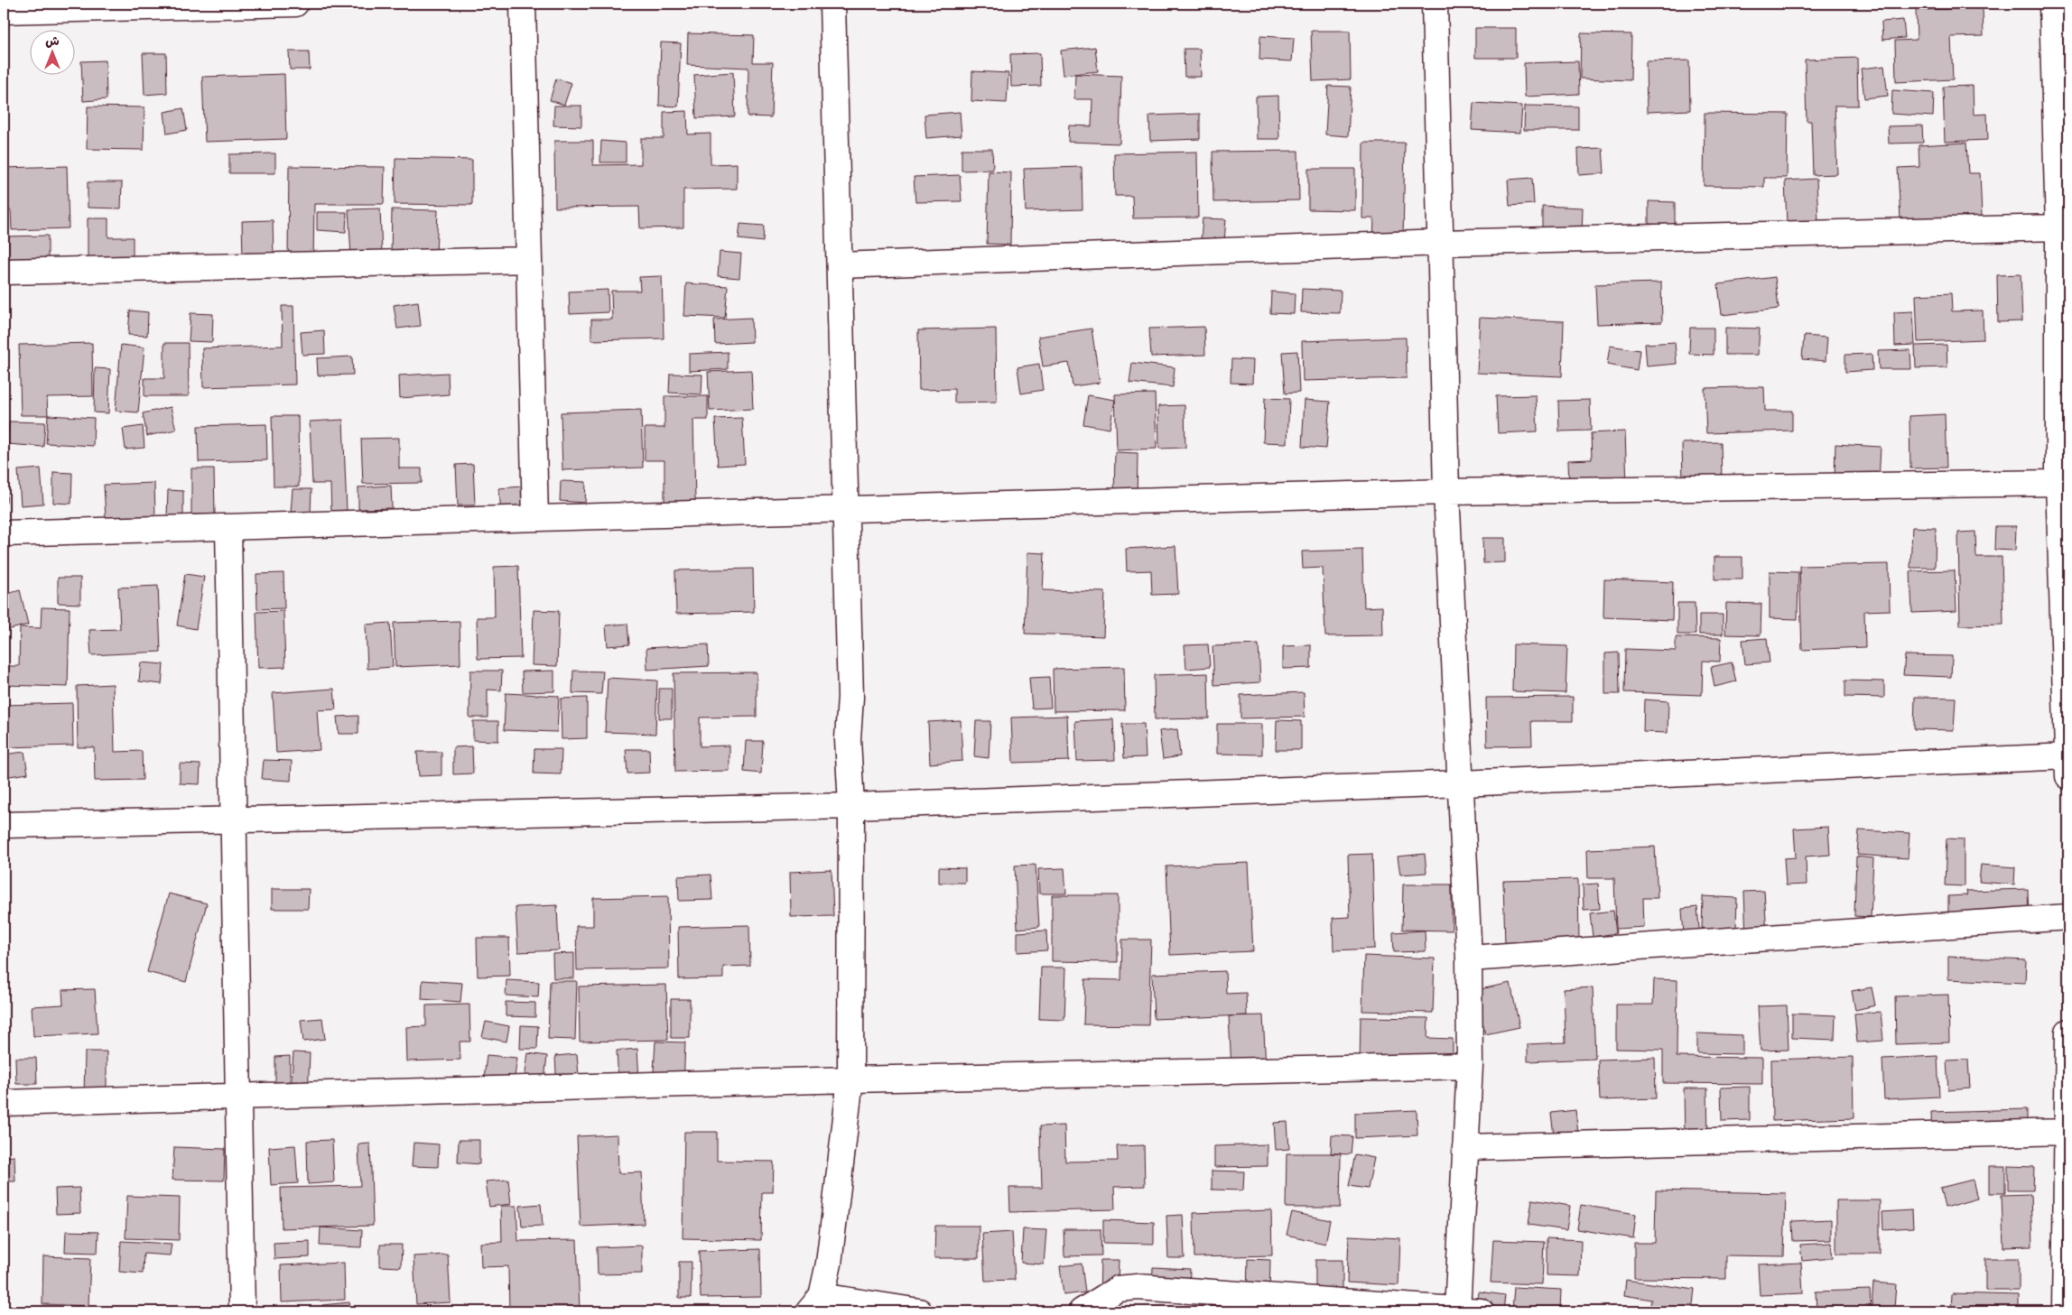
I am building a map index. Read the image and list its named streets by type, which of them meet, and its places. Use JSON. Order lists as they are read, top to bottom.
{
  "north": "top"
}
